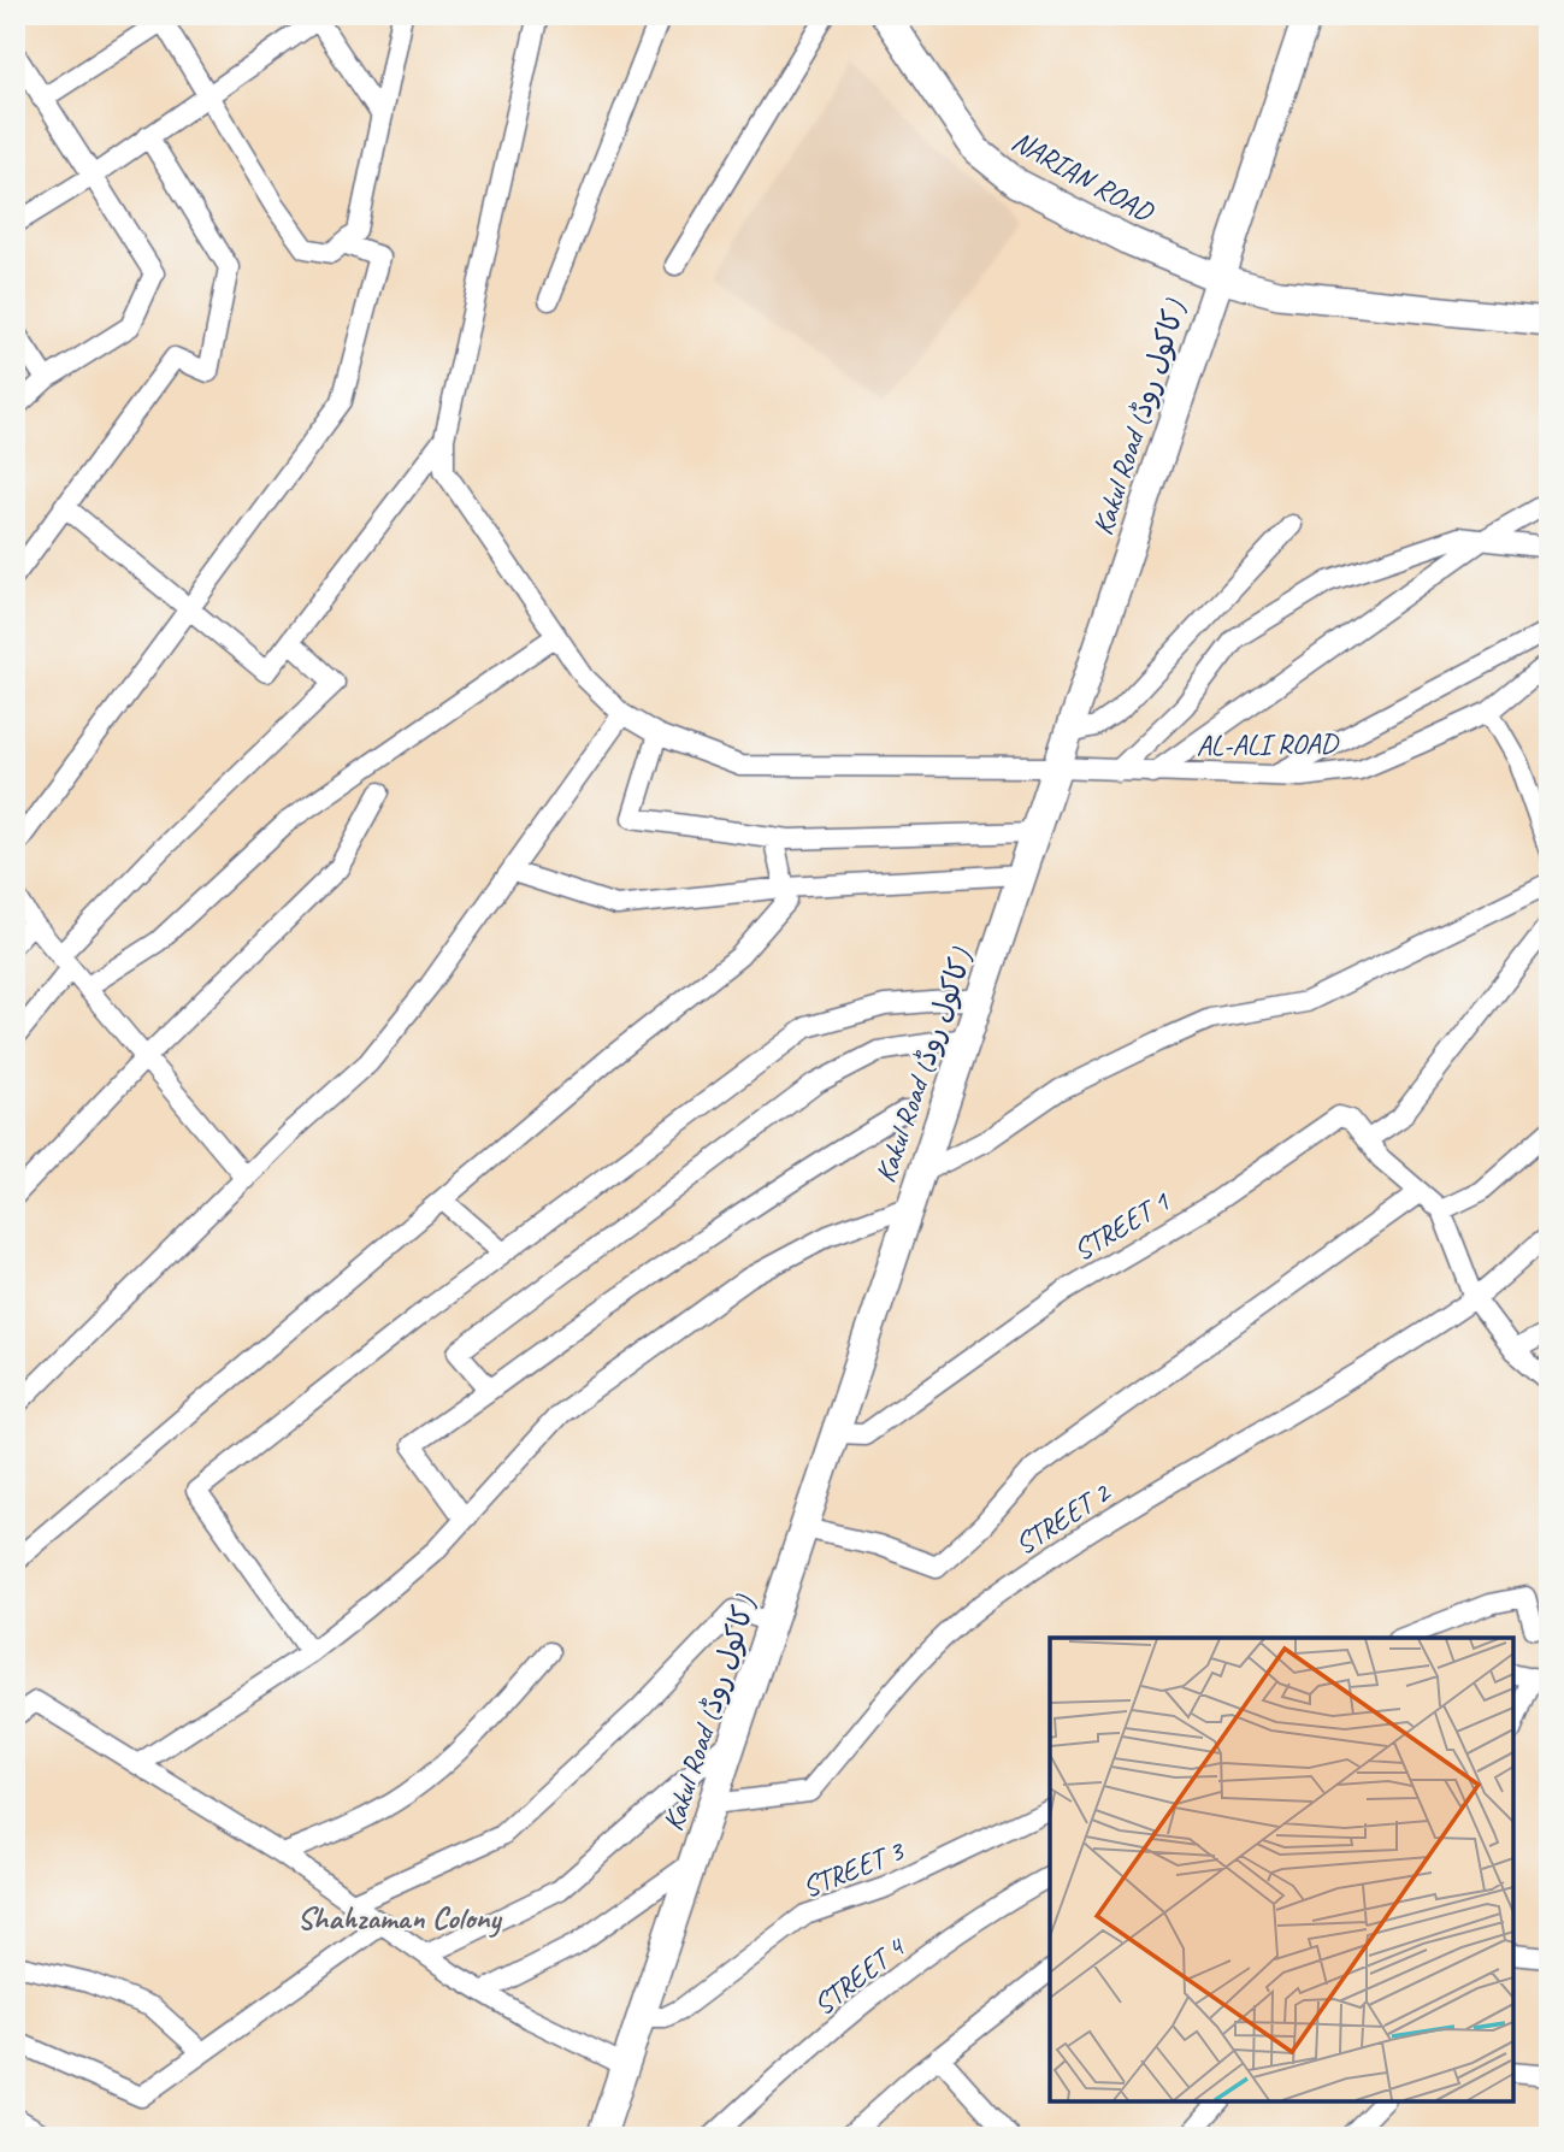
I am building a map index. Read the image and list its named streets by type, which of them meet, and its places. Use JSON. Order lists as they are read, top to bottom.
{
  "streets": {
    "main road": ["NARIAN ROAD", "Kakul Road (کاکول روڈ)"],
    "street": [
      "AL-ALI ROAD",
      "STREET 1",
      "STREET 2",
      "STREET 3",
      "STREET 4"
    ]
  },
  "crossings": [
    ["NARIAN ROAD", "Kakul Road (کاکول روڈ)"],
    ["Kakul Road (کاکول روڈ)", "AL-ALI ROAD"],
    ["Kakul Road (کاکول روڈ)", "STREET 1"],
    ["Kakul Road (کاکول روڈ)", "STREET 2"],
    ["Kakul Road (کاکول روڈ)", "STREET 3"]
  ],
  "districts": ["Shahzaman Colony"]
}
